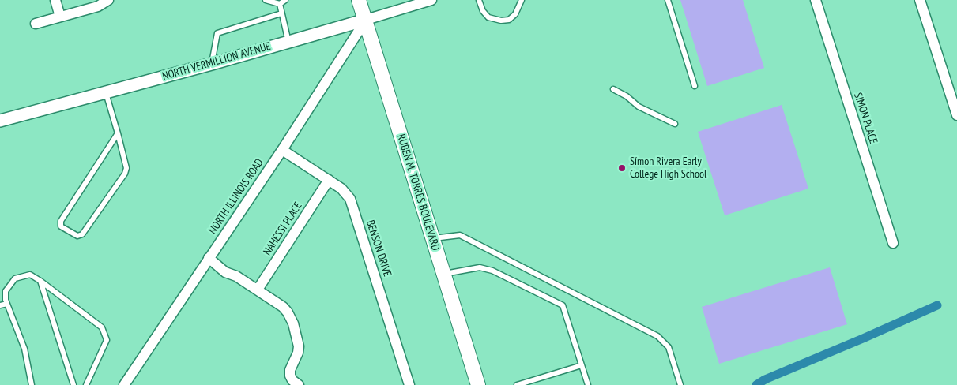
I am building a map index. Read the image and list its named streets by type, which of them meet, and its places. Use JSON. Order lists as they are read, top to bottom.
{
  "streets": {
    "main road": ["RUBEN M. TORRES BOULEVARD"],
    "street": [
      "NORTH VERMILLION AVENUE",
      "SIMON PLACE",
      "NORTH ILLINOIS ROAD",
      "NAHESSI PLACE",
      "BENSON DRIVE"
    ]
  },
  "crossings": [
    ["NORTH VERMILLION AVENUE", "RUBEN M. TORRES BOULEVARD"],
    ["NORTH VERMILLION AVENUE", "NORTH ILLINOIS ROAD"],
    ["RUBEN M. TORRES BOULEVARD", "NORTH ILLINOIS ROAD"],
    ["NORTH ILLINOIS ROAD", "BENSON DRIVE"],
    ["NAHESSI PLACE", "BENSON DRIVE"]
  ],
  "places": ["Símon Rivera Early College High School"]
}
